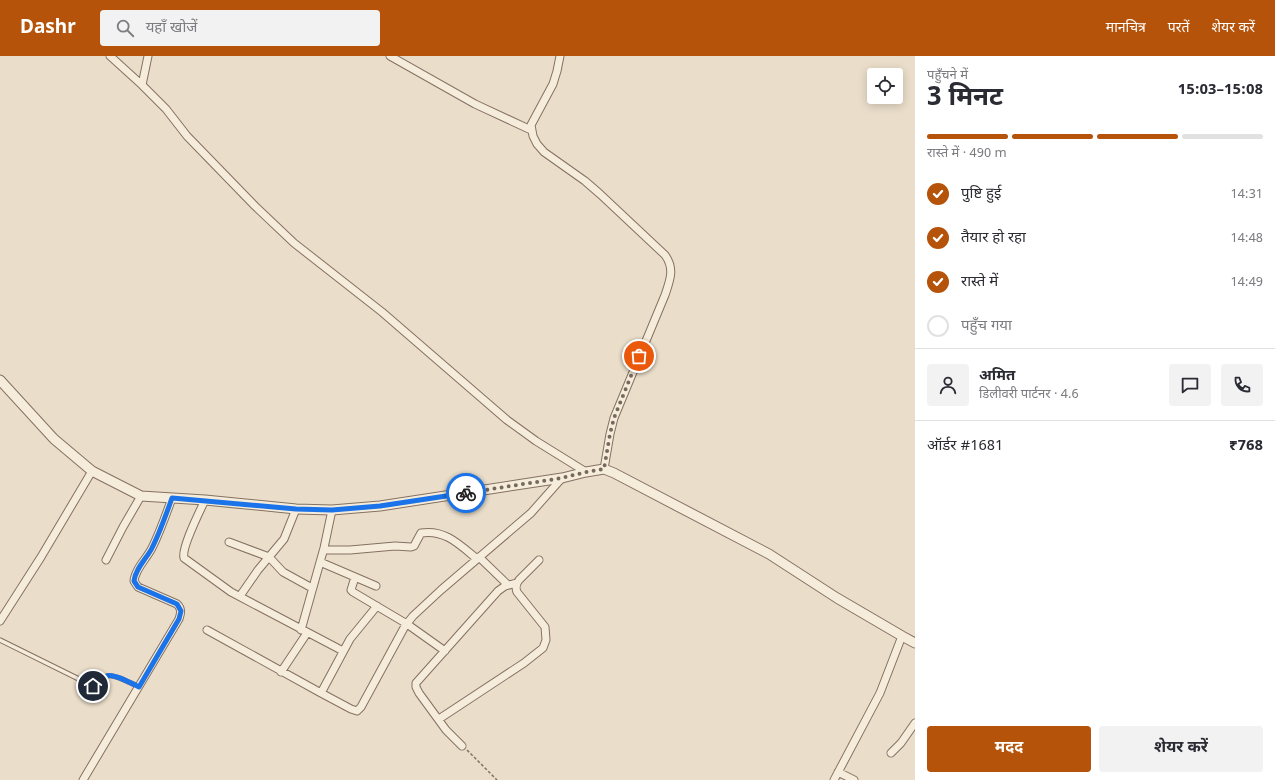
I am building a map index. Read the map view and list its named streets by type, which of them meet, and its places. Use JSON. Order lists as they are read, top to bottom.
{
  "page": {
    "header": "Dashr",
    "search": "यहाँ खोजें",
    "nav": ["मानचित्र", "परतें", "शेयर करें"],
    "heading": ["3 मिनट", "पहुँचने में", "15:03–15:08"],
    "panel": [
      "अमित",
      "डिलीवरी पार्टनर · 4.6",
      "ऑर्डर #1681",
      "₹768"
    ],
    "bar": "रास्ते में · 490 m",
    "list": [
      ["पुष्टि हुई", "14:31"],
      ["तैयार हो रहा", "14:48"],
      ["रास्ते में", "14:49"],
      "पहुँच गया"
    ],
    "buttons": ["मदद", "शेयर करें"]
  }
}
